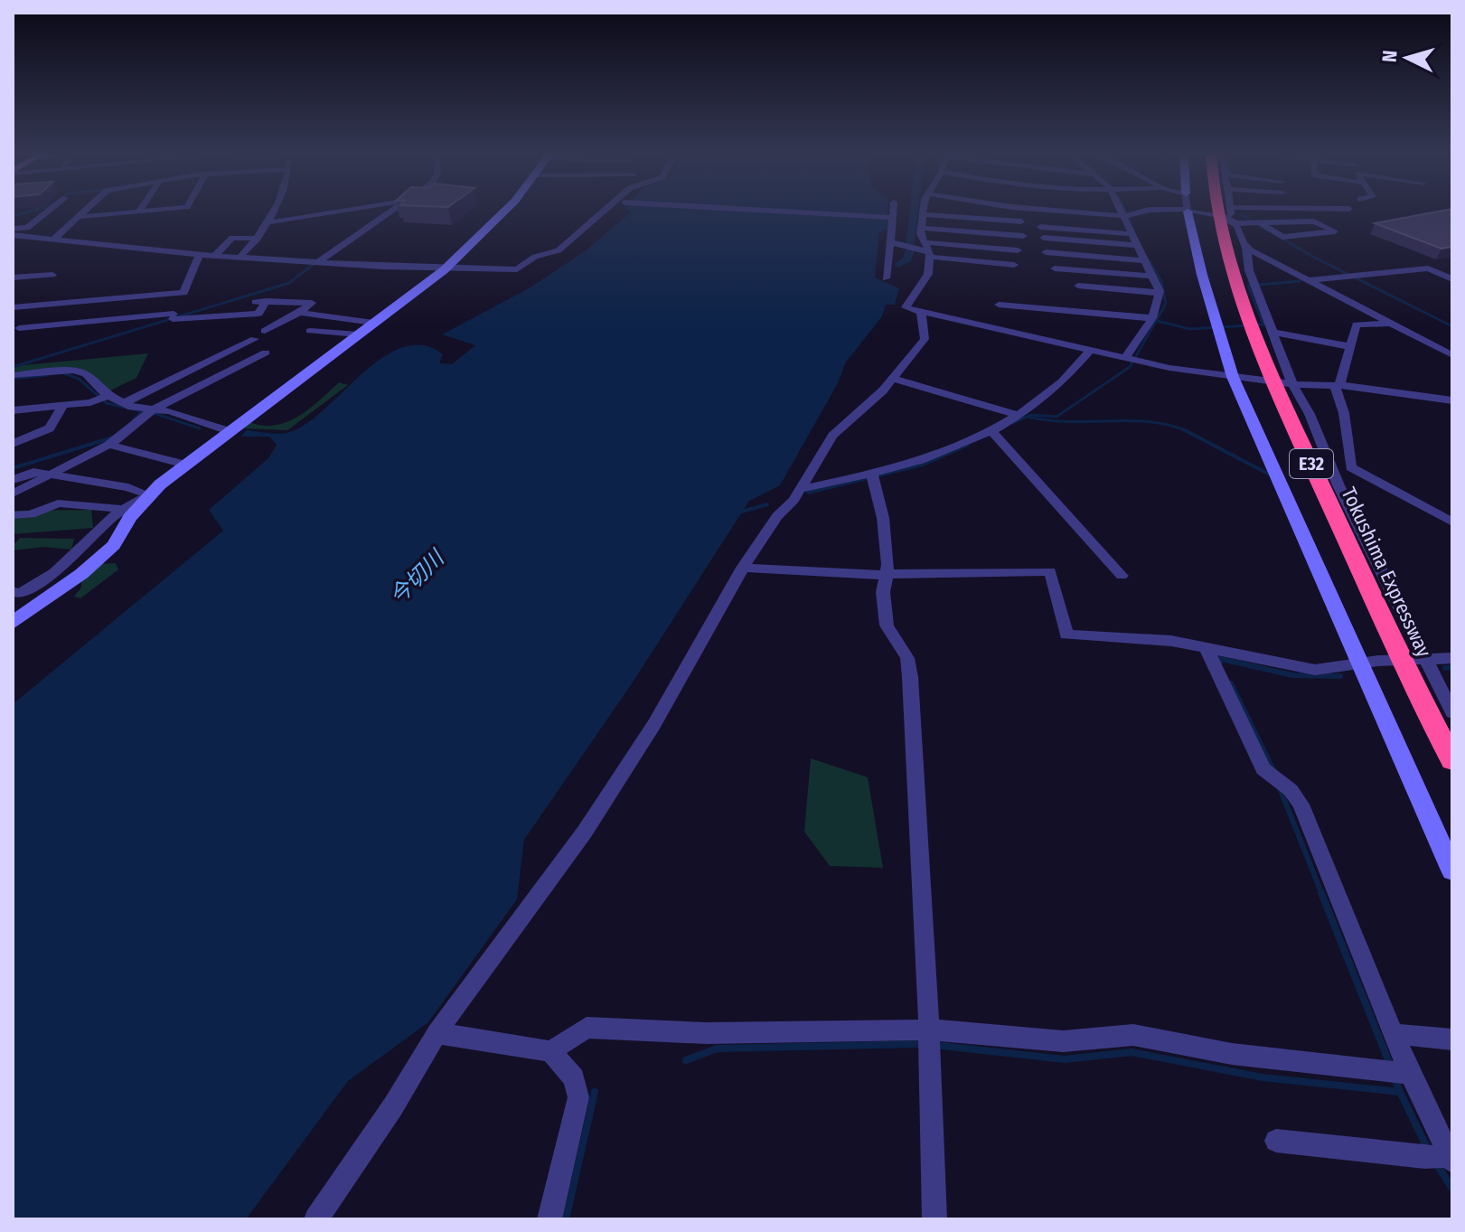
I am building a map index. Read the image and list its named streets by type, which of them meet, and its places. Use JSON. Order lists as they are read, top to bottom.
{
  "streets": {
    "highway": ["E32", "Tokushima Expressway"]
  },
  "water": ["今切川"],
  "north": "left"
}
